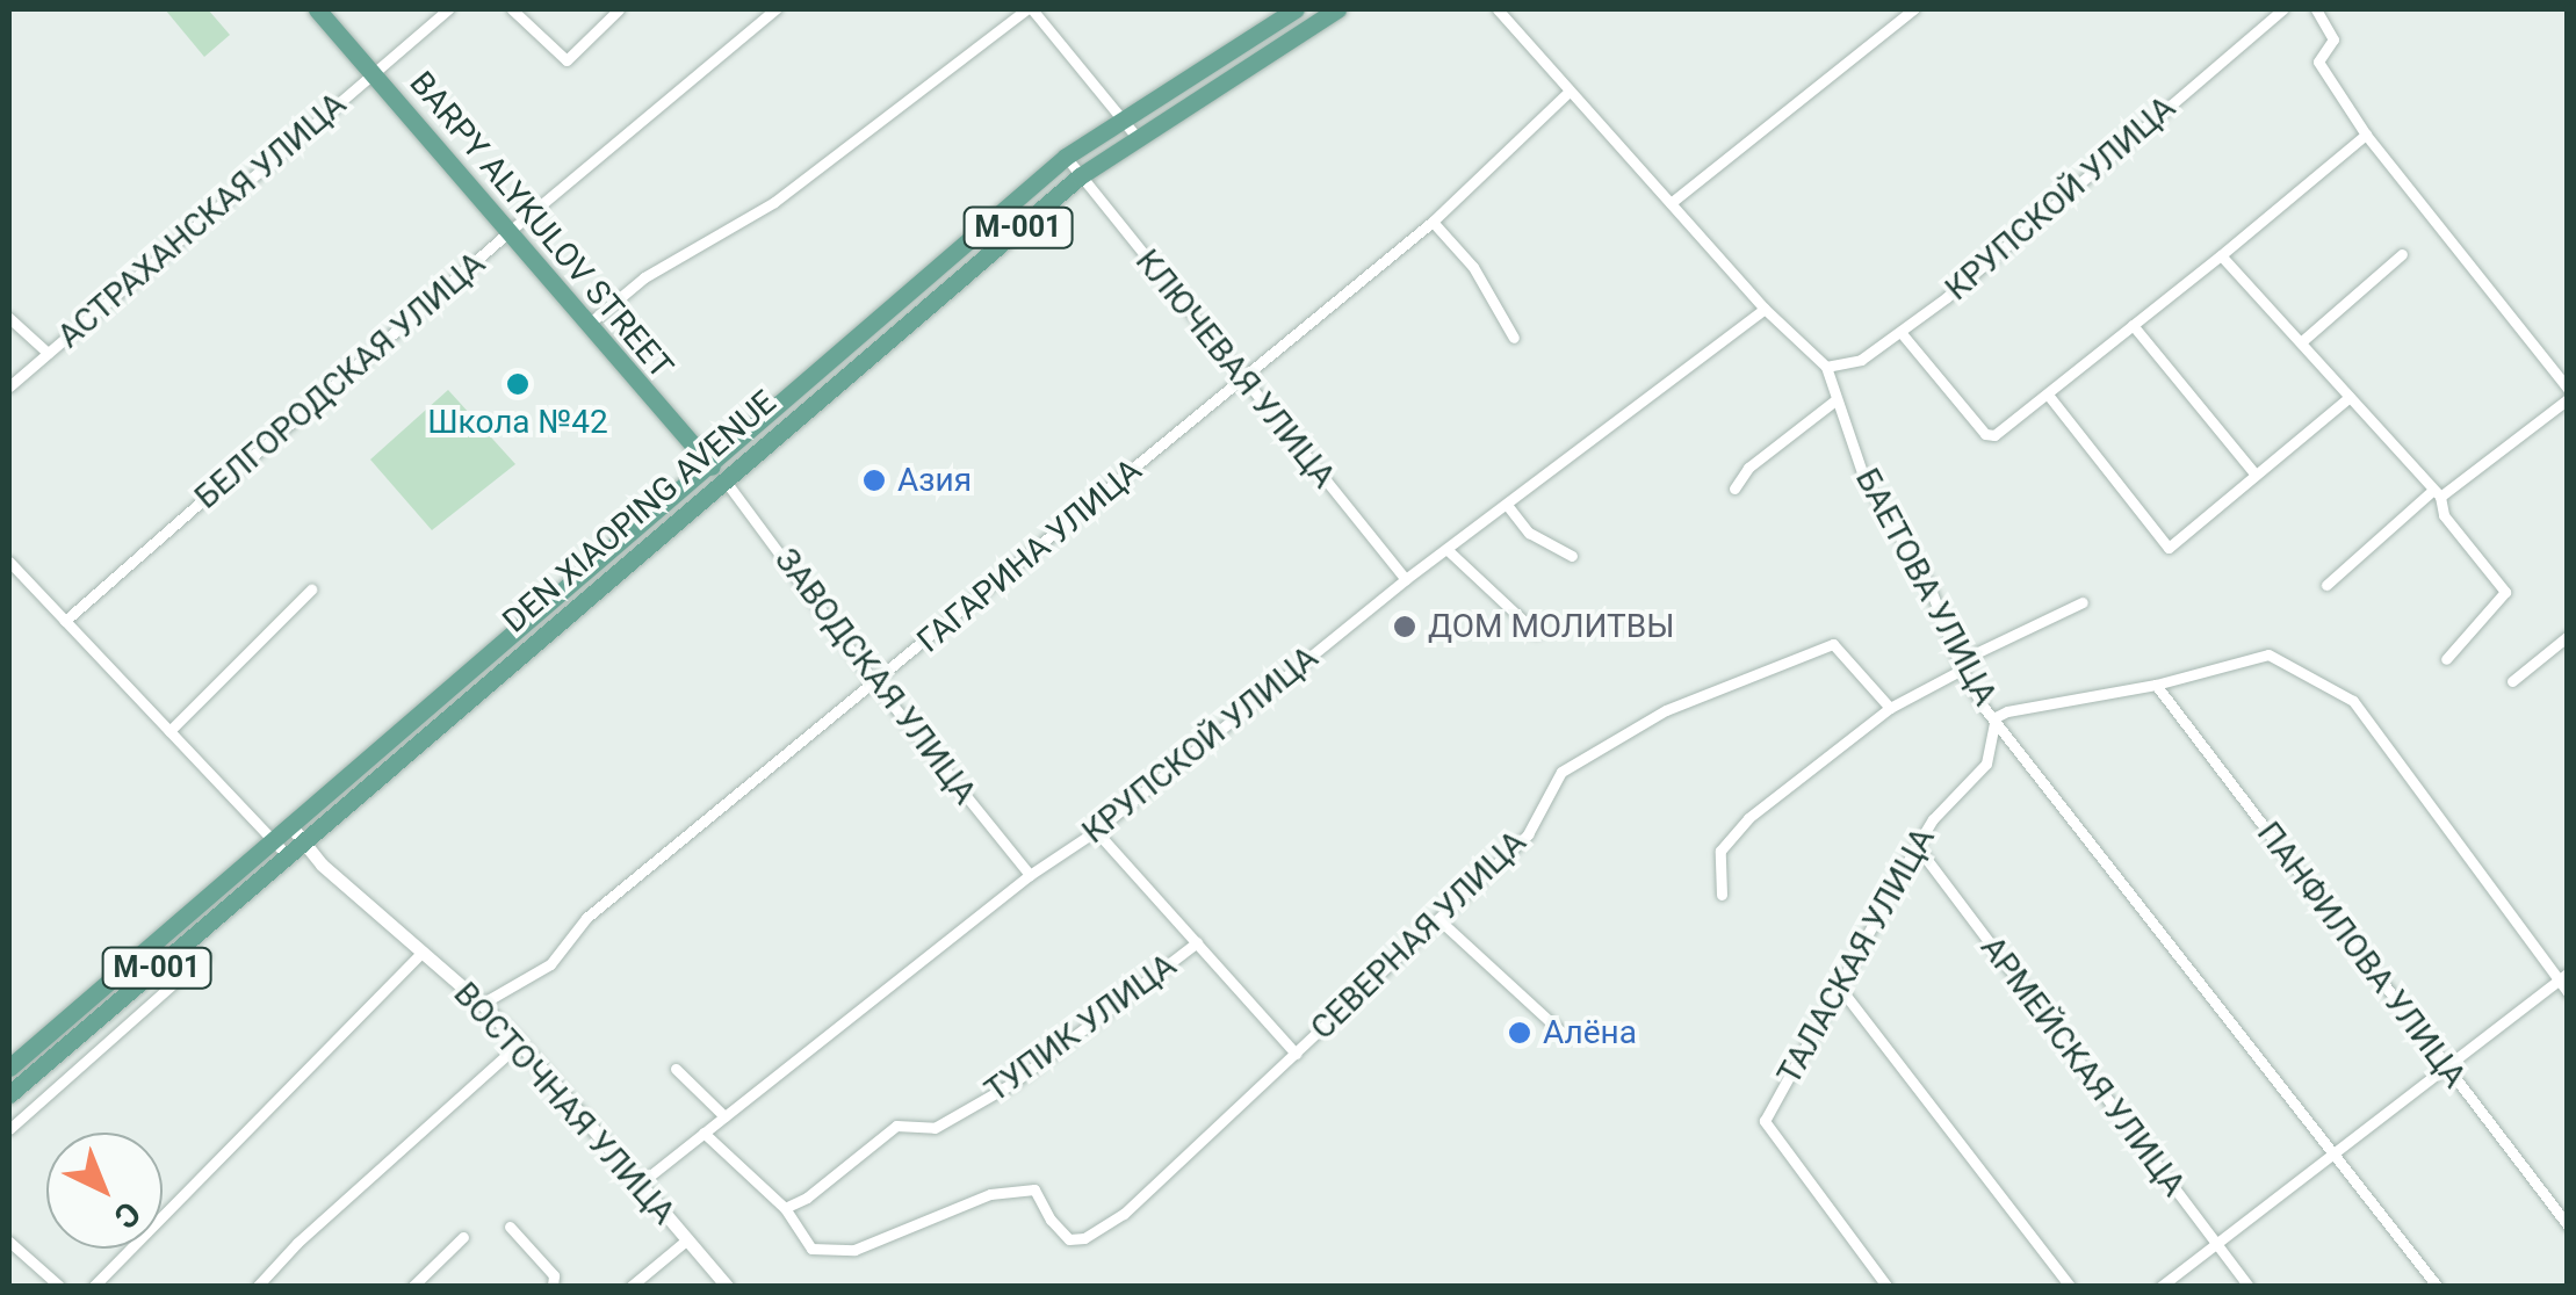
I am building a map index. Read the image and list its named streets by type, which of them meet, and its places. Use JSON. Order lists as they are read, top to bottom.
{
  "streets": {
    "main road": ["BARPY ALYKULOV STREET", "M-001", "DEN XIAOPING AVENUE"],
    "street": [
      "КРУПСКОЙ УЛИЦА",
      "АСТРАХАНСКАЯ УЛИЦА",
      "КЛЮЧЕВАЯ УЛИЦА",
      "БЕЛГОРОДСКАЯ УЛИЦА",
      "ГАГАРИНА УЛИЦА",
      "БАЕТОВА УЛИЦА",
      "ЗАВОДСКАЯ УЛИЦА",
      "СЕВЕРНАЯ УЛИЦА",
      "ПАНФИЛОВА УЛИЦА",
      "ТАЛАСКАЯ УЛИЦА",
      "ТУПИК УЛИЦА",
      "АРМЕЙСКАЯ УЛИЦА",
      "ВОСТОЧНАЯ УЛИЦА"
    ]
  },
  "crossings": [
    ["КРУПСКОЙ УЛИЦА", "КЛЮЧЕВАЯ УЛИЦА"],
    ["КРУПСКОЙ УЛИЦА", "БАЕТОВА УЛИЦА"],
    ["КРУПСКОЙ УЛИЦА", "ЗАВОДСКАЯ УЛИЦА"],
    ["КРУПСКОЙ УЛИЦА", "ВОСТОЧНАЯ УЛИЦА"],
    ["АСТРАХАНСКАЯ УЛИЦА", "BARPY ALYKULOV STREET"],
    ["BARPY ALYKULOV STREET", "БЕЛГОРОДСКАЯ УЛИЦА"],
    ["BARPY ALYKULOV STREET", "DEN XIAOPING AVENUE"],
    ["BARPY ALYKULOV STREET", "ЗАВОДСКАЯ УЛИЦА"],
    ["КЛЮЧЕВАЯ УЛИЦА", "DEN XIAOPING AVENUE"],
    ["КЛЮЧЕВАЯ УЛИЦА", "ГАГАРИНА УЛИЦА"],
    ["DEN XIAOPING AVENUE", "ЗАВОДСКАЯ УЛИЦА"],
    ["DEN XIAOPING AVENUE", "ВОСТОЧНАЯ УЛИЦА"],
    ["ГАГАРИНА УЛИЦА", "БАЕТОВА УЛИЦА"],
    ["ГАГАРИНА УЛИЦА", "ЗАВОДСКАЯ УЛИЦА"],
    ["ГАГАРИНА УЛИЦА", "ВОСТОЧНАЯ УЛИЦА"],
    ["БАЕТОВА УЛИЦА", "ТАЛАСКАЯ УЛИЦА"],
    ["СЕВЕРНАЯ УЛИЦА", "ТУПИК УЛИЦА"],
    ["ТАЛАСКАЯ УЛИЦА", "АРМЕЙСКАЯ УЛИЦА"]
  ],
  "places": [
    "Школа №42",
    "Азия",
    "ДОМ МОЛИТВЫ",
    "Алёна"
  ],
  "north": "bottom right"
}
